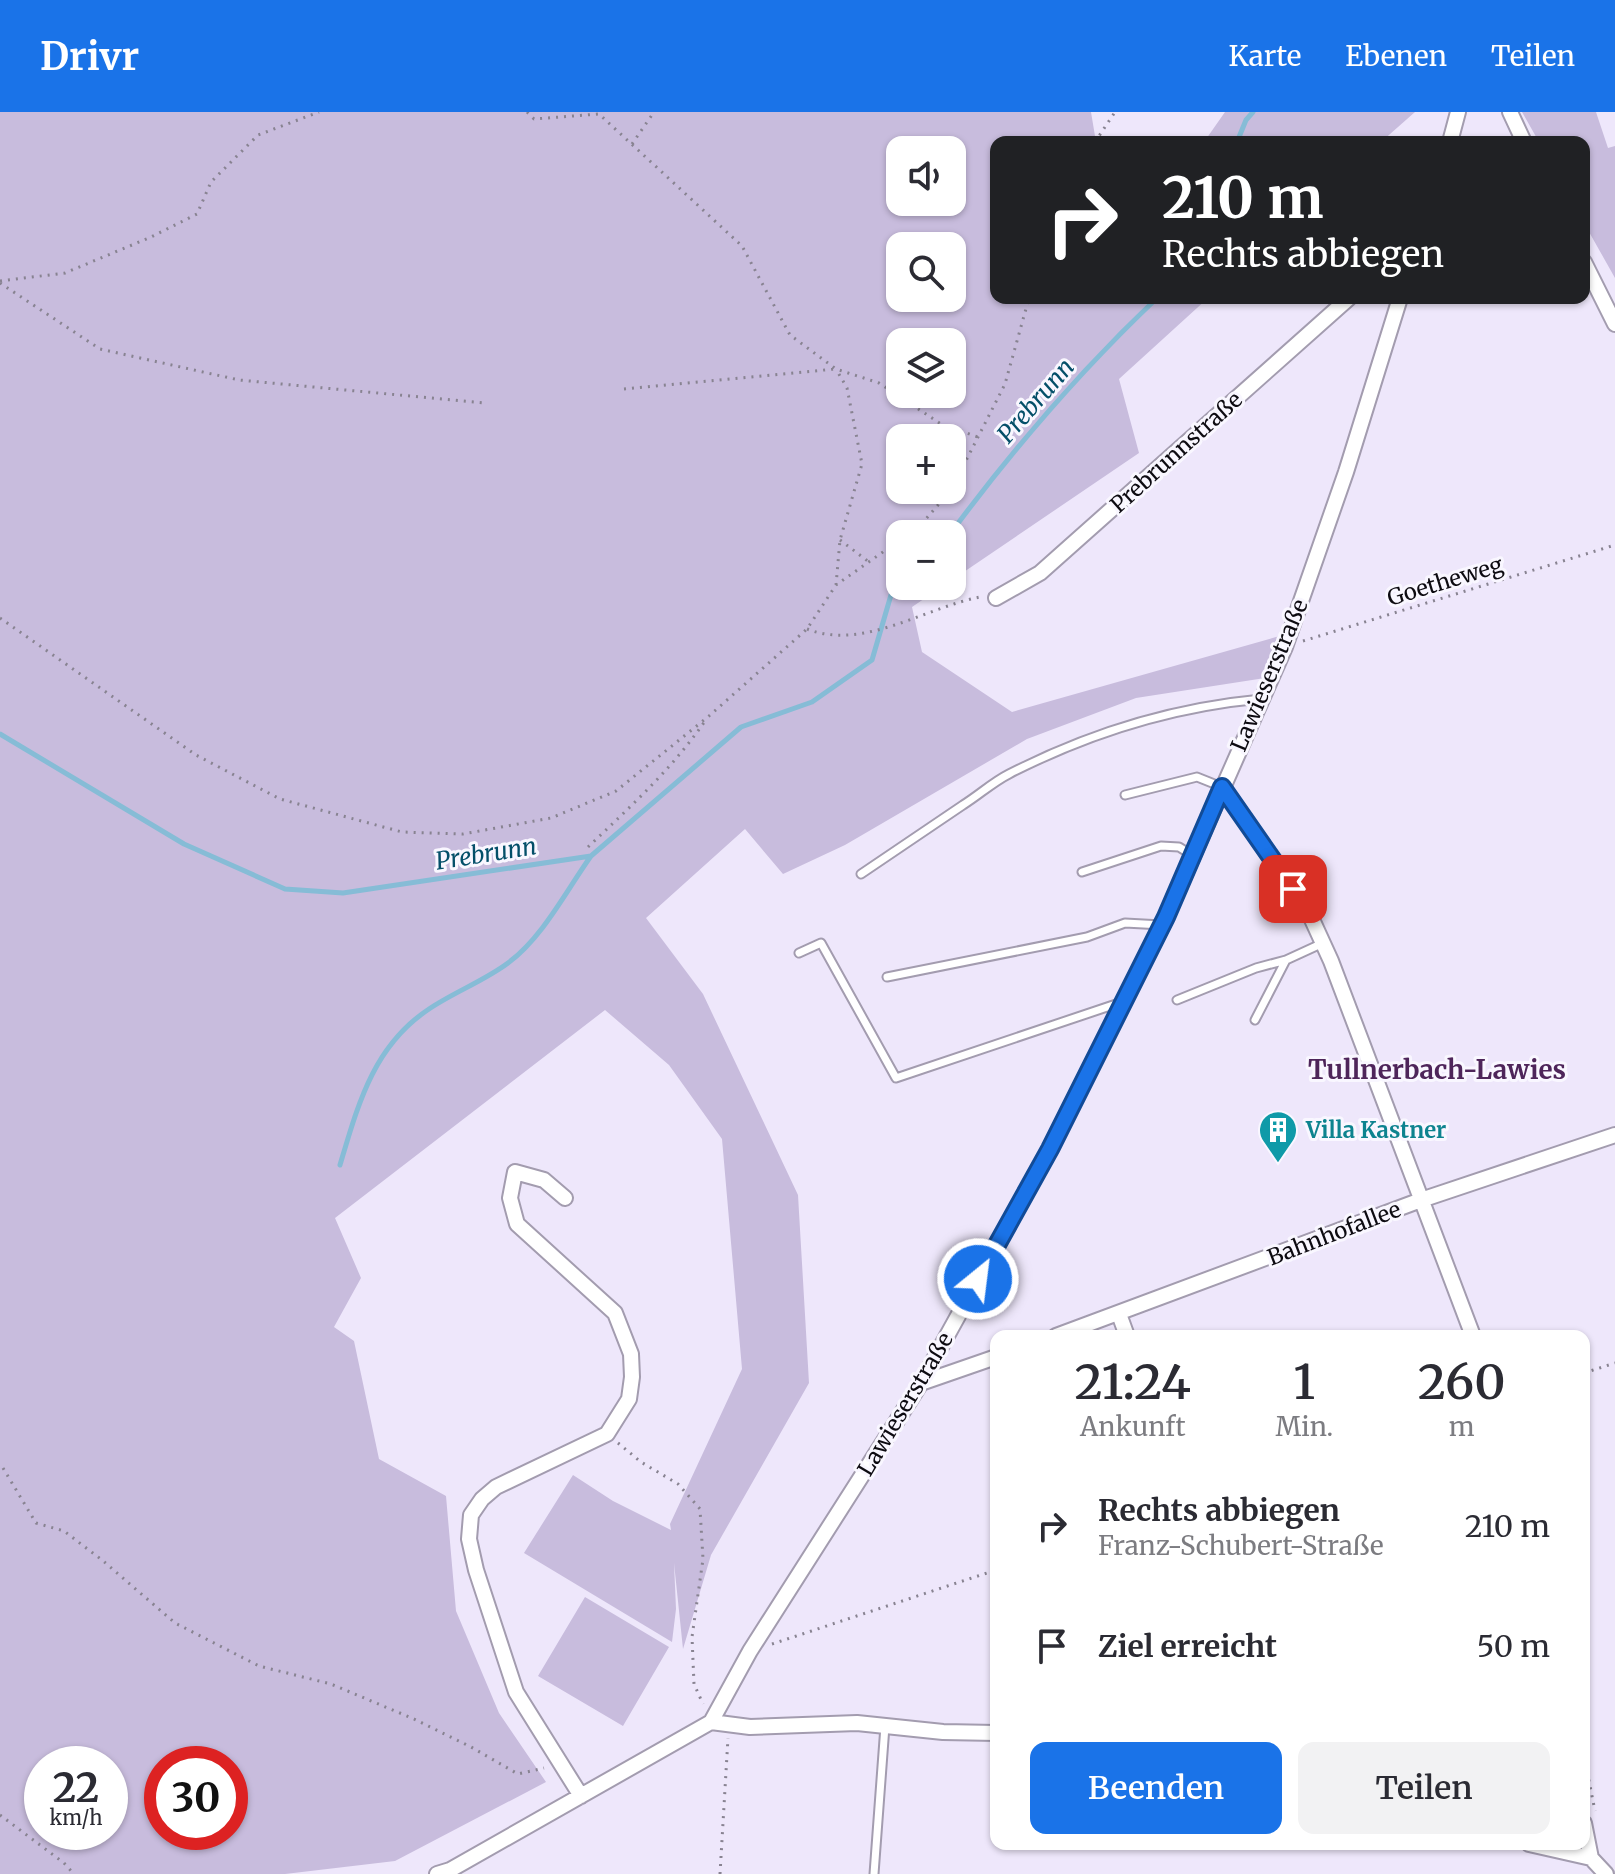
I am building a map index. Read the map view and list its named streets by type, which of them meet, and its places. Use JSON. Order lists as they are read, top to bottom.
{
  "streets": {
    "street": ["Prebrunnstraße", "Lawieserstraße", "Bahnhofallee"],
    "path": ["Goetheweg"]
  },
  "crossings": [
    ["Goetheweg", "Lawieserstraße"]
  ],
  "districts": ["Tullnerbach-Lawies"],
  "water": ["Prebrunn"],
  "places": {
    "building": ["Villa Kastner"]
  },
  "page": {
    "header": "Drivr",
    "nav": ["Karte", "Ebenen", "Teilen"],
    "map_buttons": ["+", "−"],
    "turn": ["210 m", "Rechts abbiegen"],
    "eta": [
      "21:24",
      "Ankunft",
      "1",
      "Min.",
      "260",
      "m"
    ],
    "list": [
      {
        "name": "Rechts abbiegen",
        "note": "Franz-Schubert-Straße",
        "value": "210 m"
      },
      {
        "name": "Ziel erreicht",
        "value": "50 m"
      }
    ],
    "buttons": ["Beenden", "Teilen"],
    "speed": "22 km/h",
    "limit": "30"
  }
}
